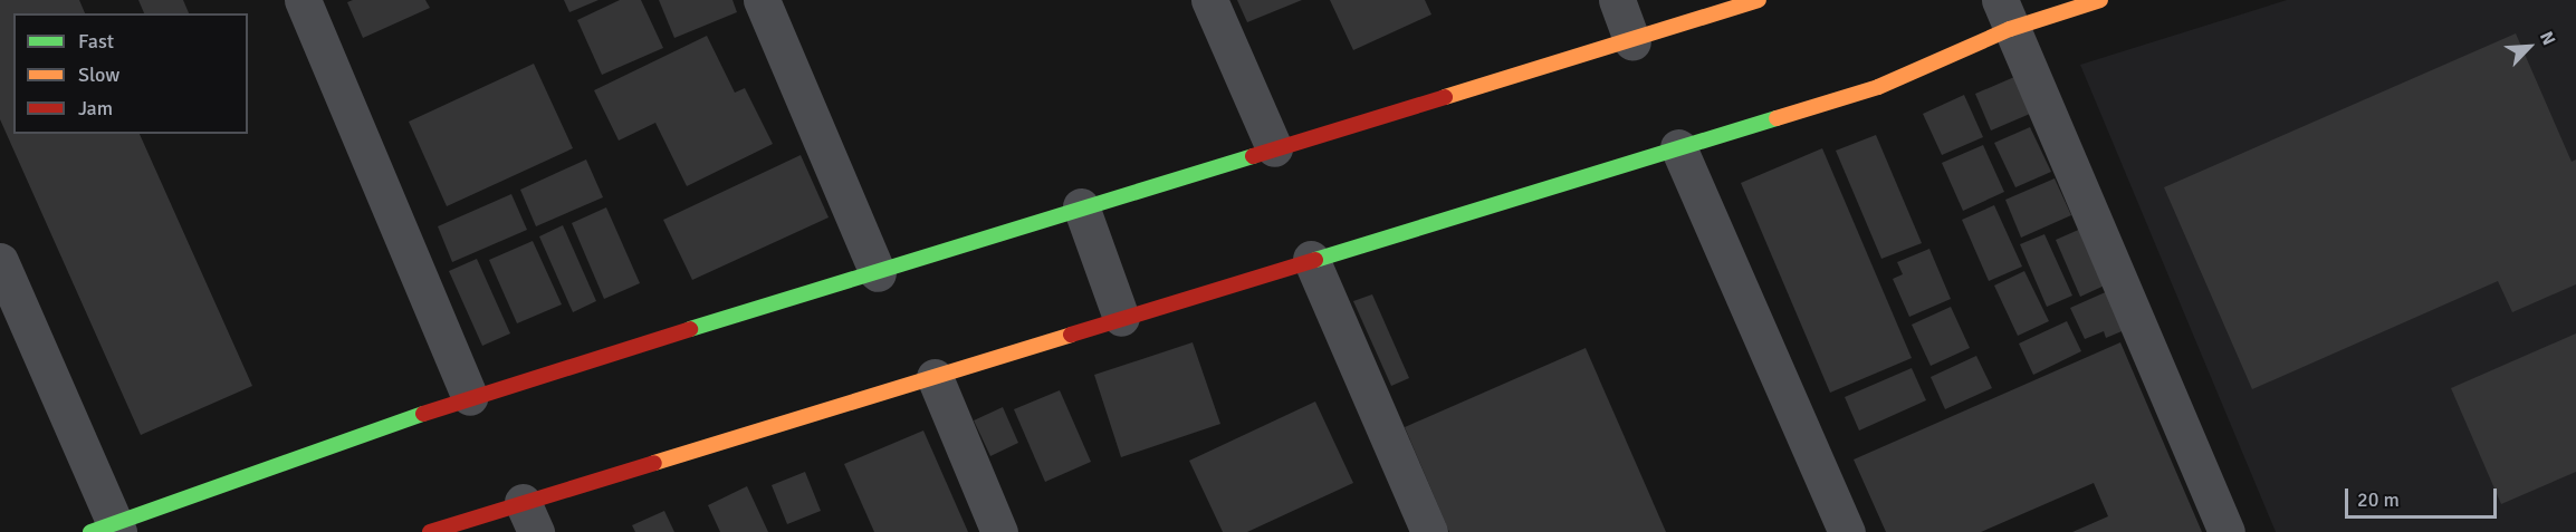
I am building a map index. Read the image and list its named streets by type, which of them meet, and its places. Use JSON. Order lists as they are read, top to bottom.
{
  "legend": ["Fast", "Slow", "Jam"],
  "scale_bar": "20 m",
  "north": "top right"
}
